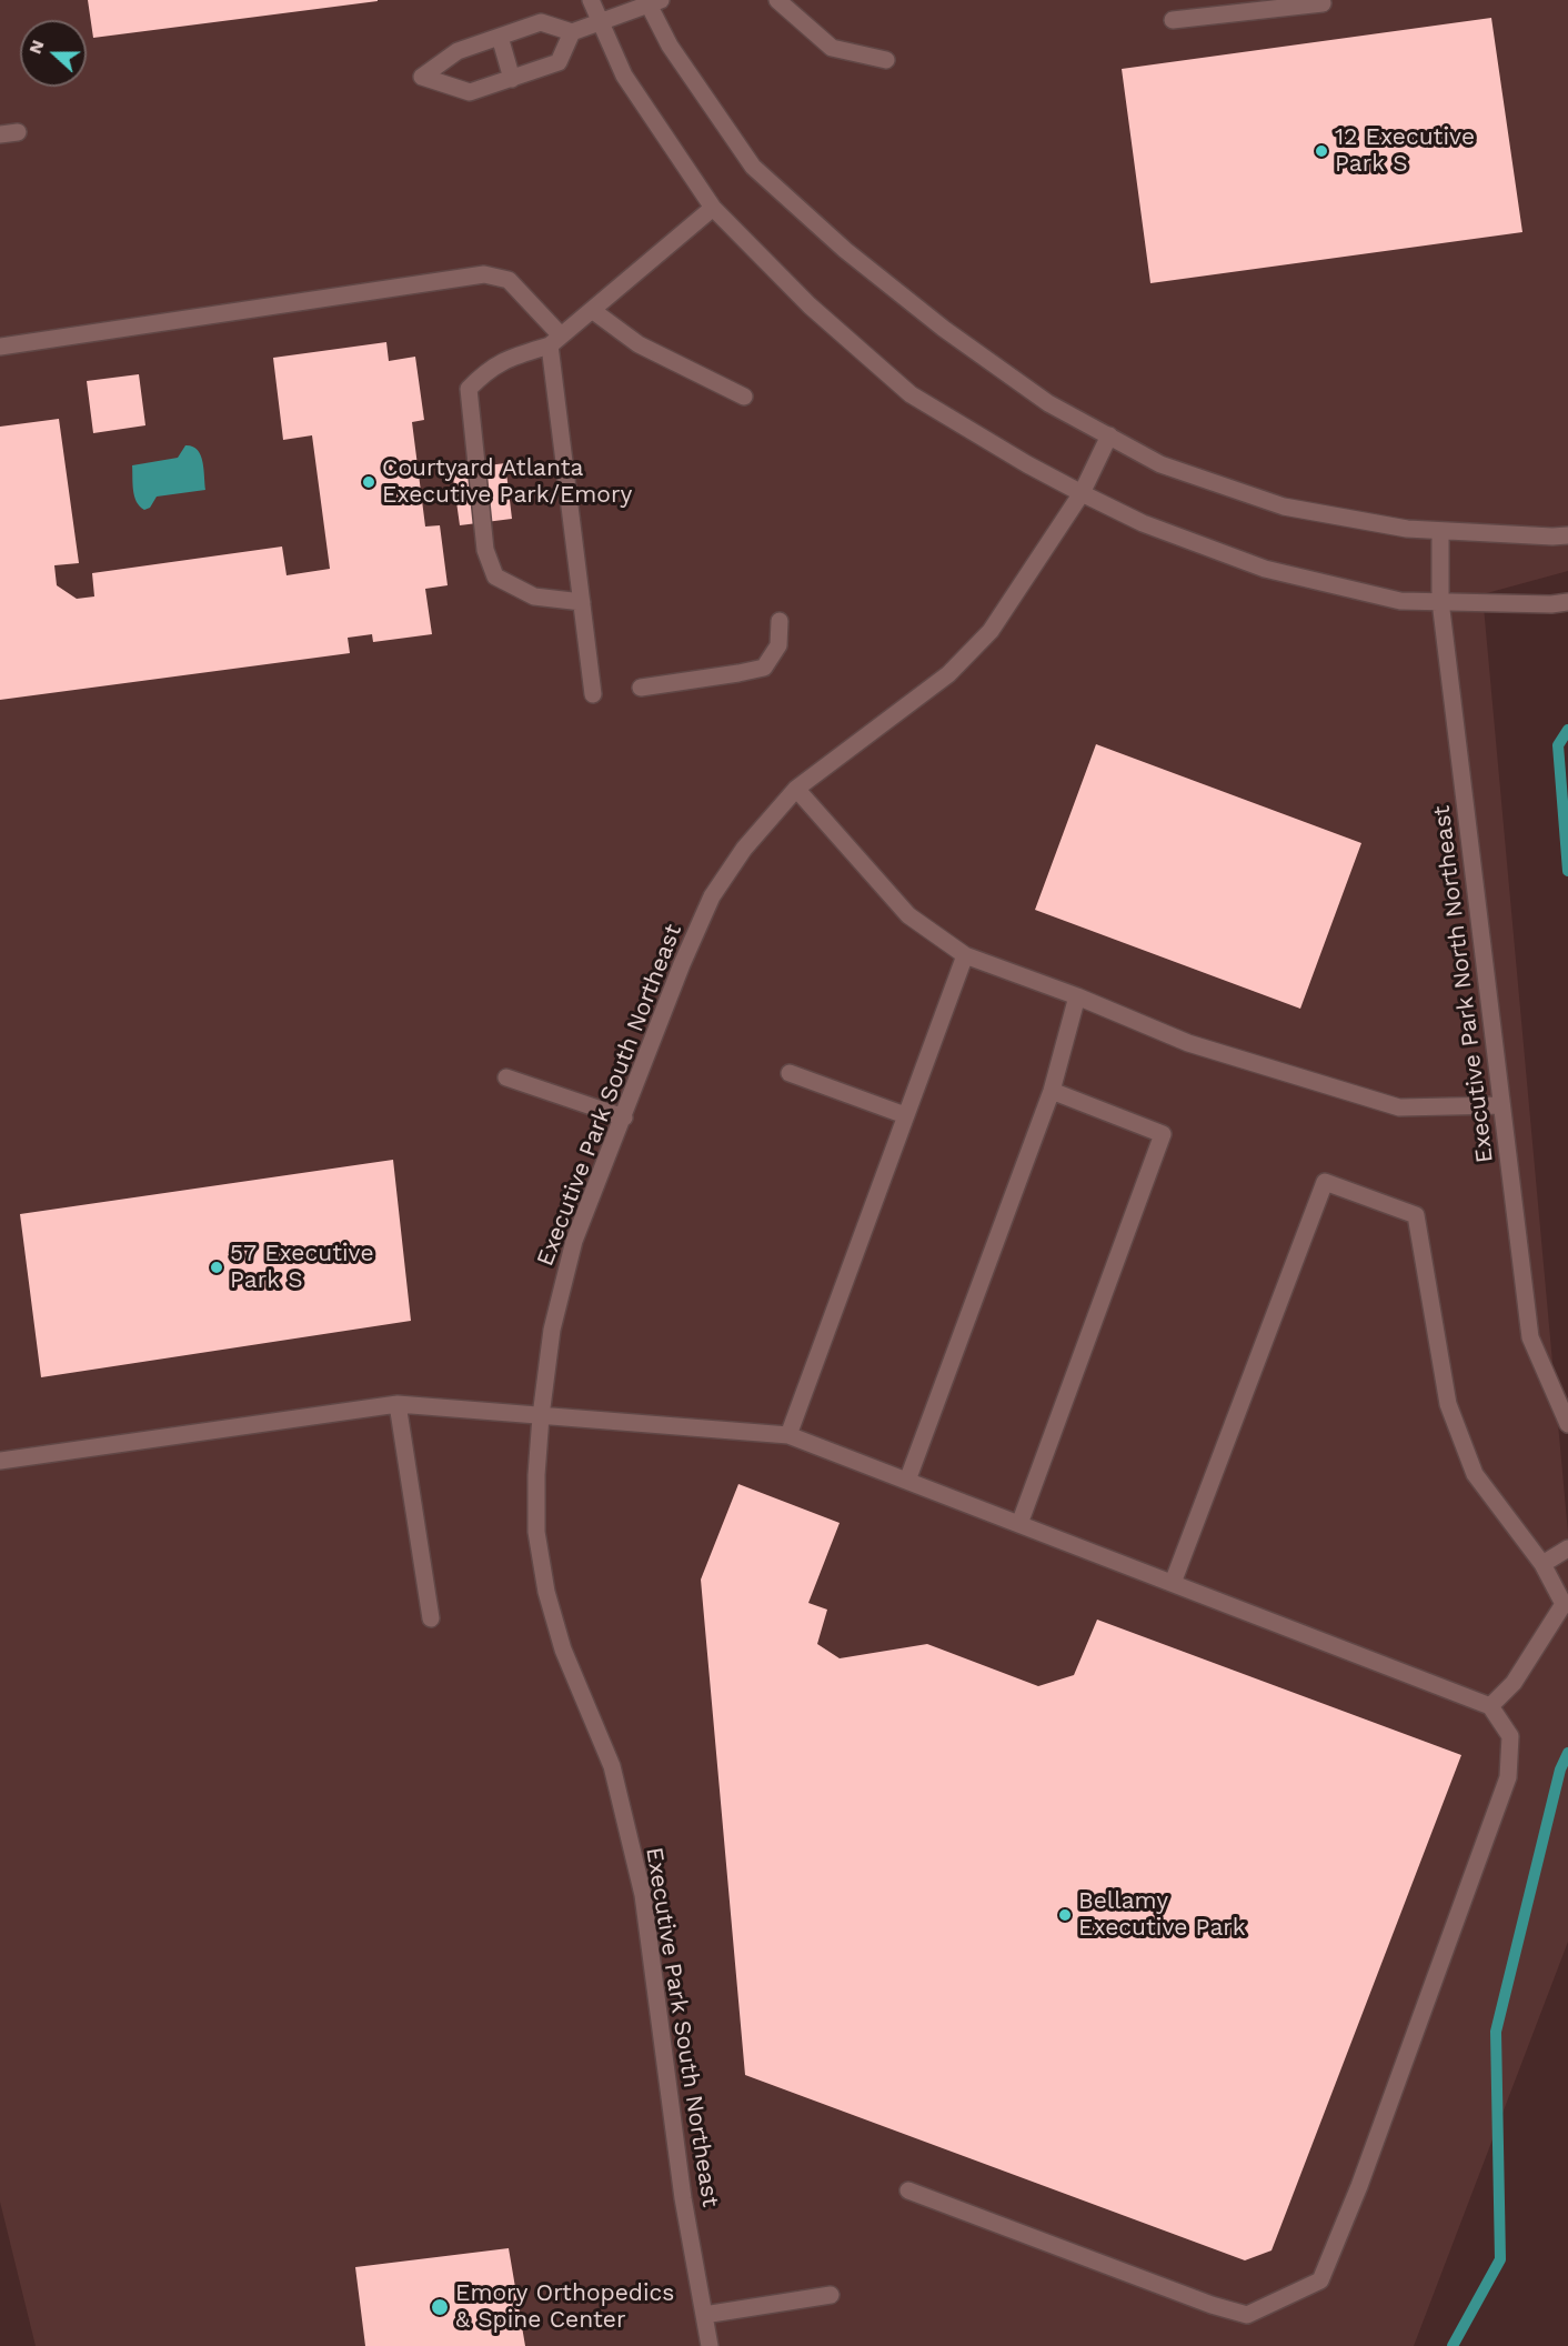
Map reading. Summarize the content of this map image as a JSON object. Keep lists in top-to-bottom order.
{
  "streets": {
    "street": ["Executive Park North Northeast", "Executive Park South Northeast"]
  },
  "places": [
    "12 Executive Park S",
    "Courtyard Atlanta Executive Park/Emory",
    "57 Executive Park S",
    "Bellamy Executive Park",
    "Emory Orthopedics & Spine Center"
  ],
  "north": "left"
}
